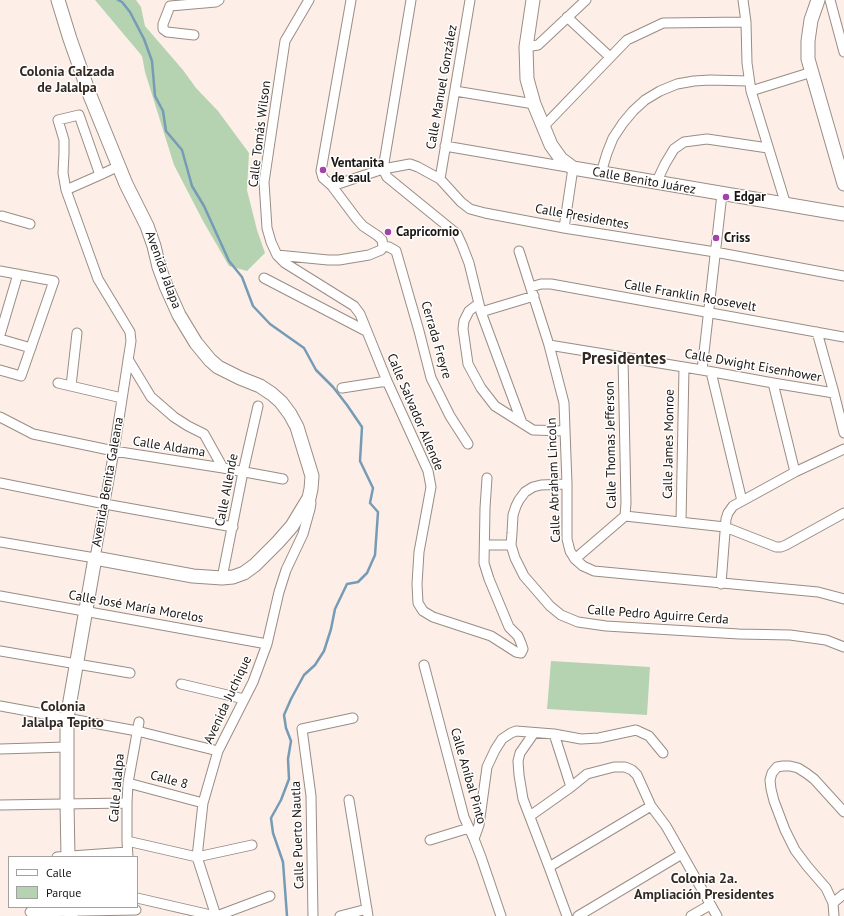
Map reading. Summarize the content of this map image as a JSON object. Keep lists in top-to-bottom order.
{
  "streets": {
    "street": [
      "Calle Manuel González",
      "Calle Tomás Wilson",
      "Calle Benito Juárez",
      "Calle Presidentes",
      "Avenida Jalapa",
      "Calle Franklin Roosevelt",
      "Cerrada Freyre",
      "Calle Dwight Eisenhower",
      "Calle Salvador Allende",
      "Calle James Monroe",
      "Calle Thomas Jefferson",
      "Calle Aldama",
      "Calle Abraham Lincoln",
      "Avenida Benita Galeana",
      "Calle Allende",
      "Calle José María Morelos",
      "Calle Pedro Aguirre Cerda",
      "Avenida Juchique",
      "Calle Aníbal Pinto",
      "Calle 8",
      "Calle Jalalpa",
      "Calle Puerto Nautla"
    ]
  },
  "crossings": [
    ["Calle Manuel González", "Calle Benito Juárez"],
    ["Calle Manuel González", "Calle Presidentes"],
    ["Calle Tomás Wilson", "Calle Salvador Allende"],
    ["Avenida Jalapa", "Avenida Juchique"],
    ["Calle Franklin Roosevelt", "Calle Abraham Lincoln"],
    ["Calle Dwight Eisenhower", "Calle James Monroe"],
    ["Calle Dwight Eisenhower", "Calle Thomas Jefferson"],
    ["Calle Dwight Eisenhower", "Calle Abraham Lincoln"],
    ["Calle James Monroe", "Calle Thomas Jefferson"],
    ["Calle Aldama", "Avenida Benita Galeana"],
    ["Calle Aldama", "Calle Allende"],
    ["Calle Abraham Lincoln", "Calle Pedro Aguirre Cerda"],
    ["Avenida Benita Galeana", "Calle José María Morelos"],
    ["Calle José María Morelos", "Avenida Juchique"],
    ["Avenida Juchique", "Calle 8"],
    ["Calle 8", "Calle Jalalpa"]
  ],
  "districts": [
    "Colonia Calzada de Jalalpa",
    "Presidentes",
    "Colonia Jalalpa Tepito",
    "Colonia 2a. Ampliación Presidentes"
  ],
  "places": [
    "Ventanita de saul",
    "Edgar",
    "Capricornio",
    "Criss"
  ],
  "legend": ["Calle", "Parque"]
}
